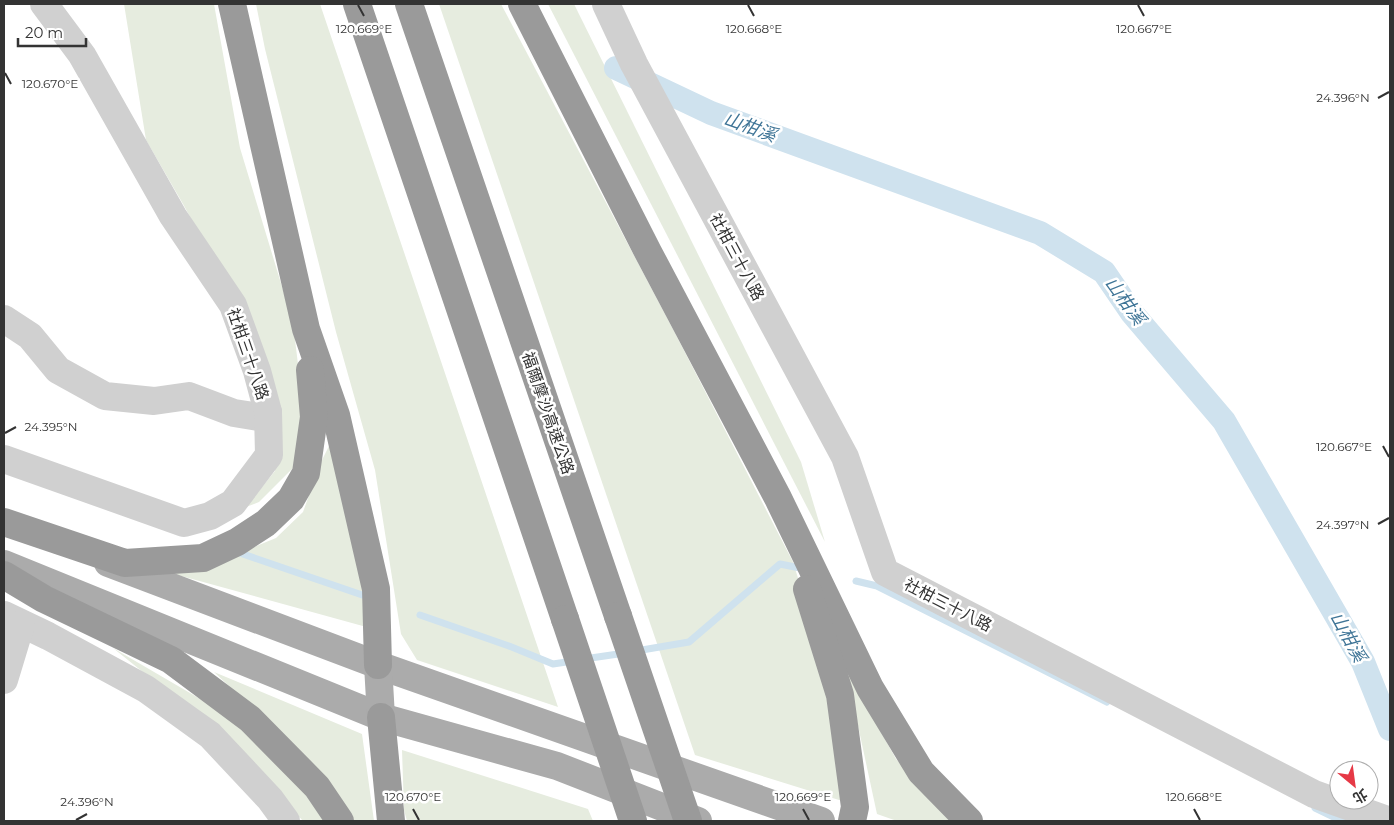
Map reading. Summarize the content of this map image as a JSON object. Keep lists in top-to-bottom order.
{
  "streets": {
    "highway": ["福爾摩沙高速公路"],
    "lane": ["社柑三十八路"]
  },
  "water": ["山柑溪"],
  "scale_bar": "20 m",
  "north": "bottom right",
  "coordinates": [
    "120.669°E",
    "120.668°E",
    "120.667°E",
    "120.670°E",
    "24.396°N",
    "24.395°N",
    "24.397°N"
  ]
}
